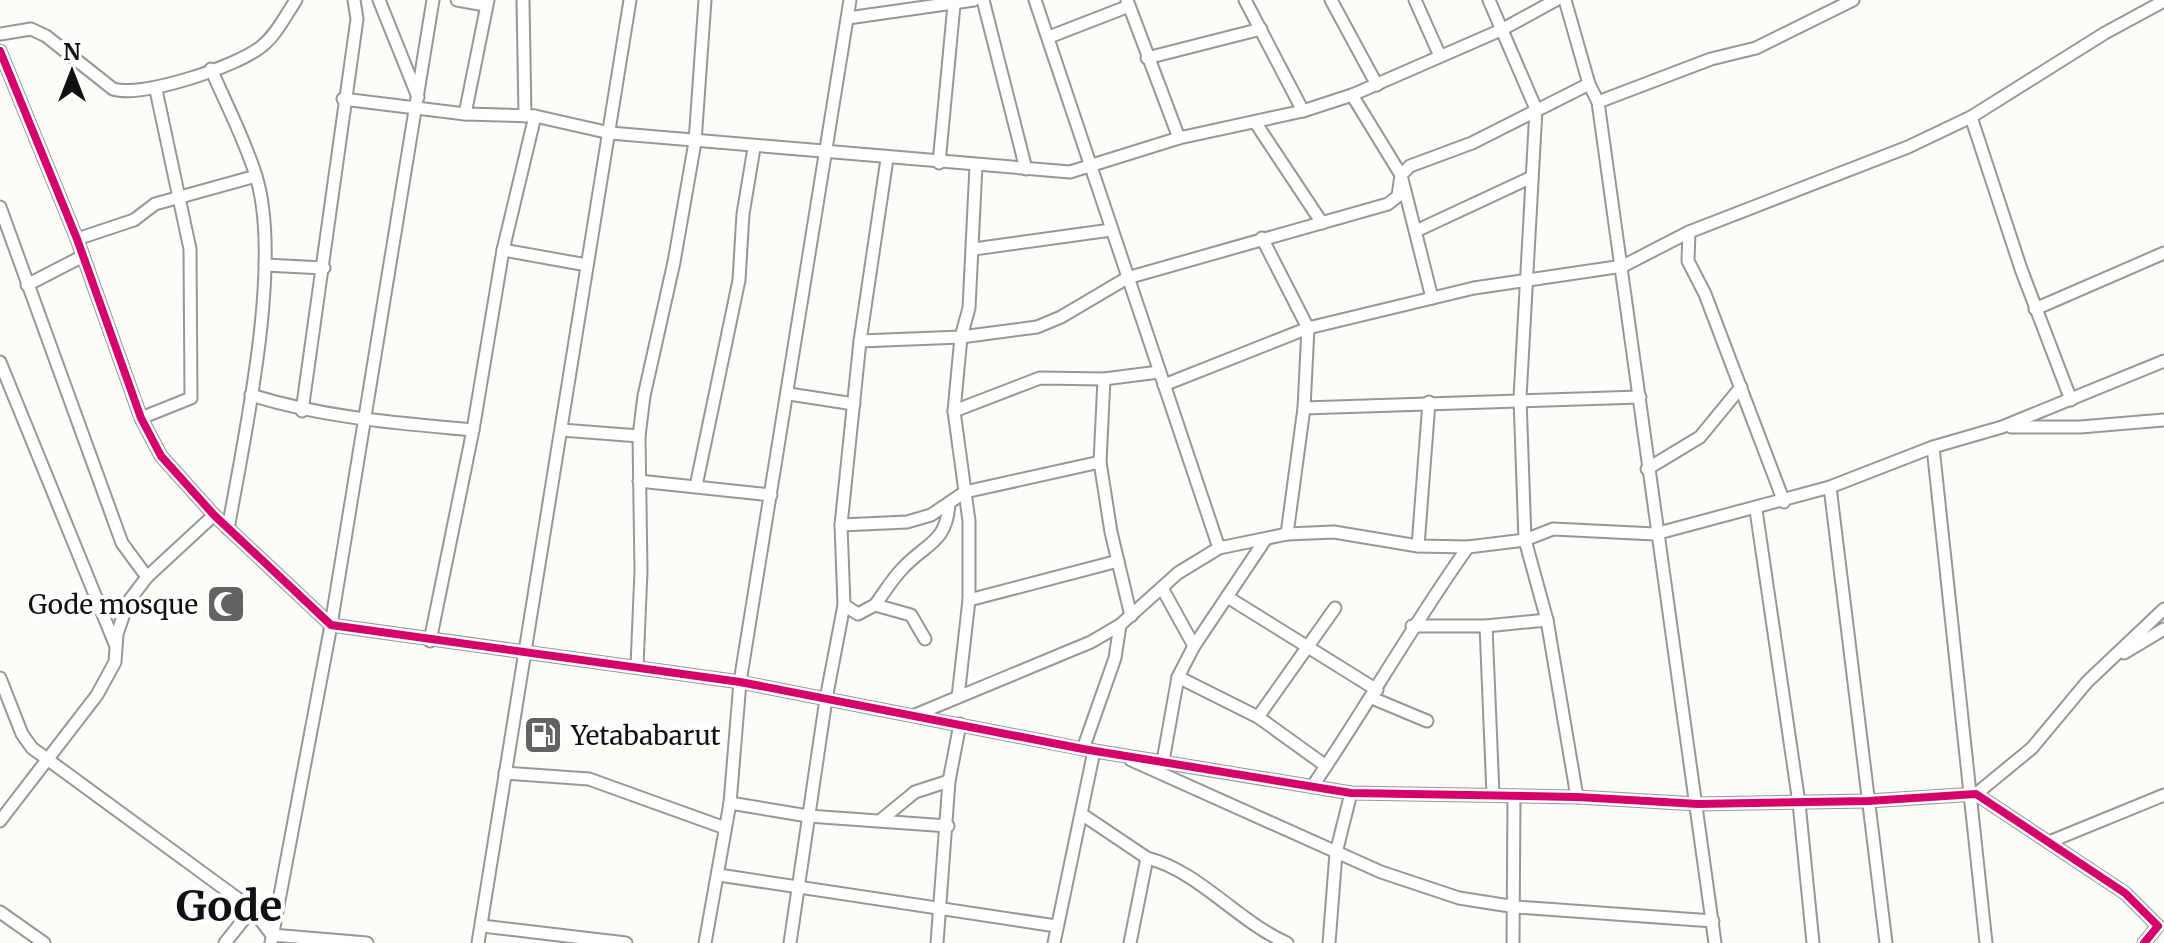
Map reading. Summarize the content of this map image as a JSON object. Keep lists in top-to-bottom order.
{
  "districts": ["Gode"],
  "places": {
    "mosque": ["Gode mosque"],
    "fuel station": ["Yetababarut"]
  },
  "north": "top"
}
